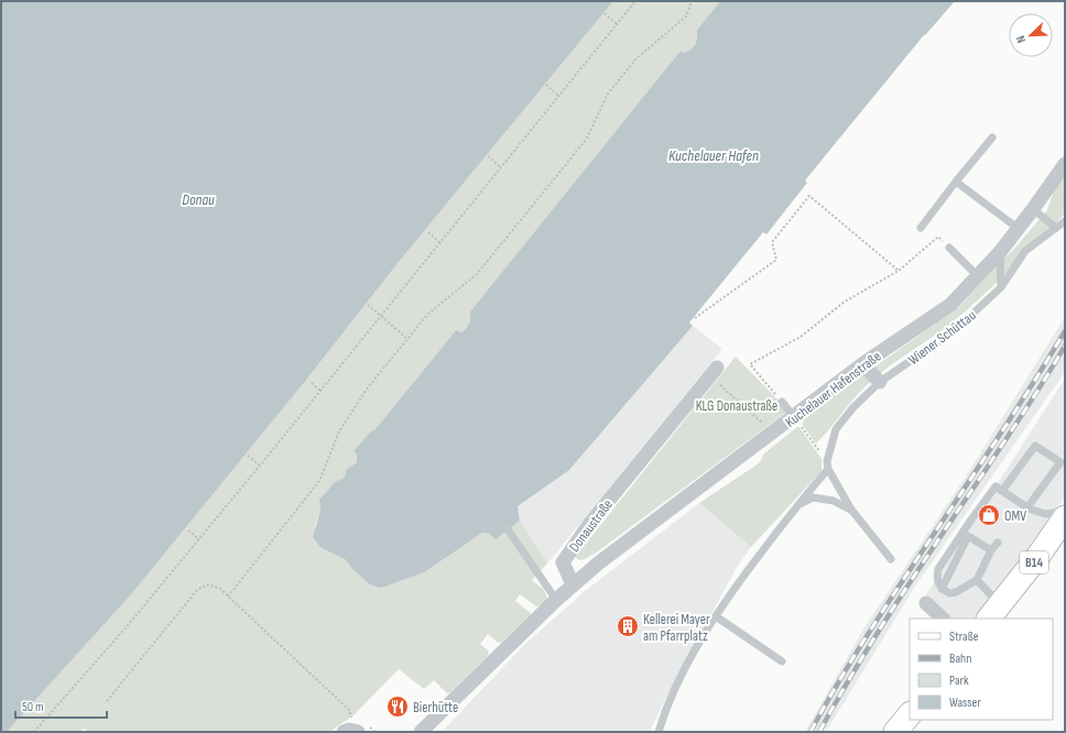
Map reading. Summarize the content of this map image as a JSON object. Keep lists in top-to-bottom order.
{
  "streets": {
    "main road": ["B14"],
    "street": ["Kuchelauer Hafenstraße", "Donaustraße"],
    "lane": ["Wiener Schüttau"]
  },
  "crossings": [
    ["Kuchelauer Hafenstraße", "Donaustraße"]
  ],
  "water": ["Kuchelauer Hafen", "Donau"],
  "parks": ["KLG Donaustraße"],
  "places": {
    "shop": ["OMV"],
    "building": ["Kellerei Mayer am Pfarrplatz"],
    "restaurant": ["Bierhütte"]
  },
  "legend": [
    "Straße",
    "Bahn",
    "Park",
    "Wasser"
  ],
  "scale_bar": "50 m",
  "north": "bottom left"
}
